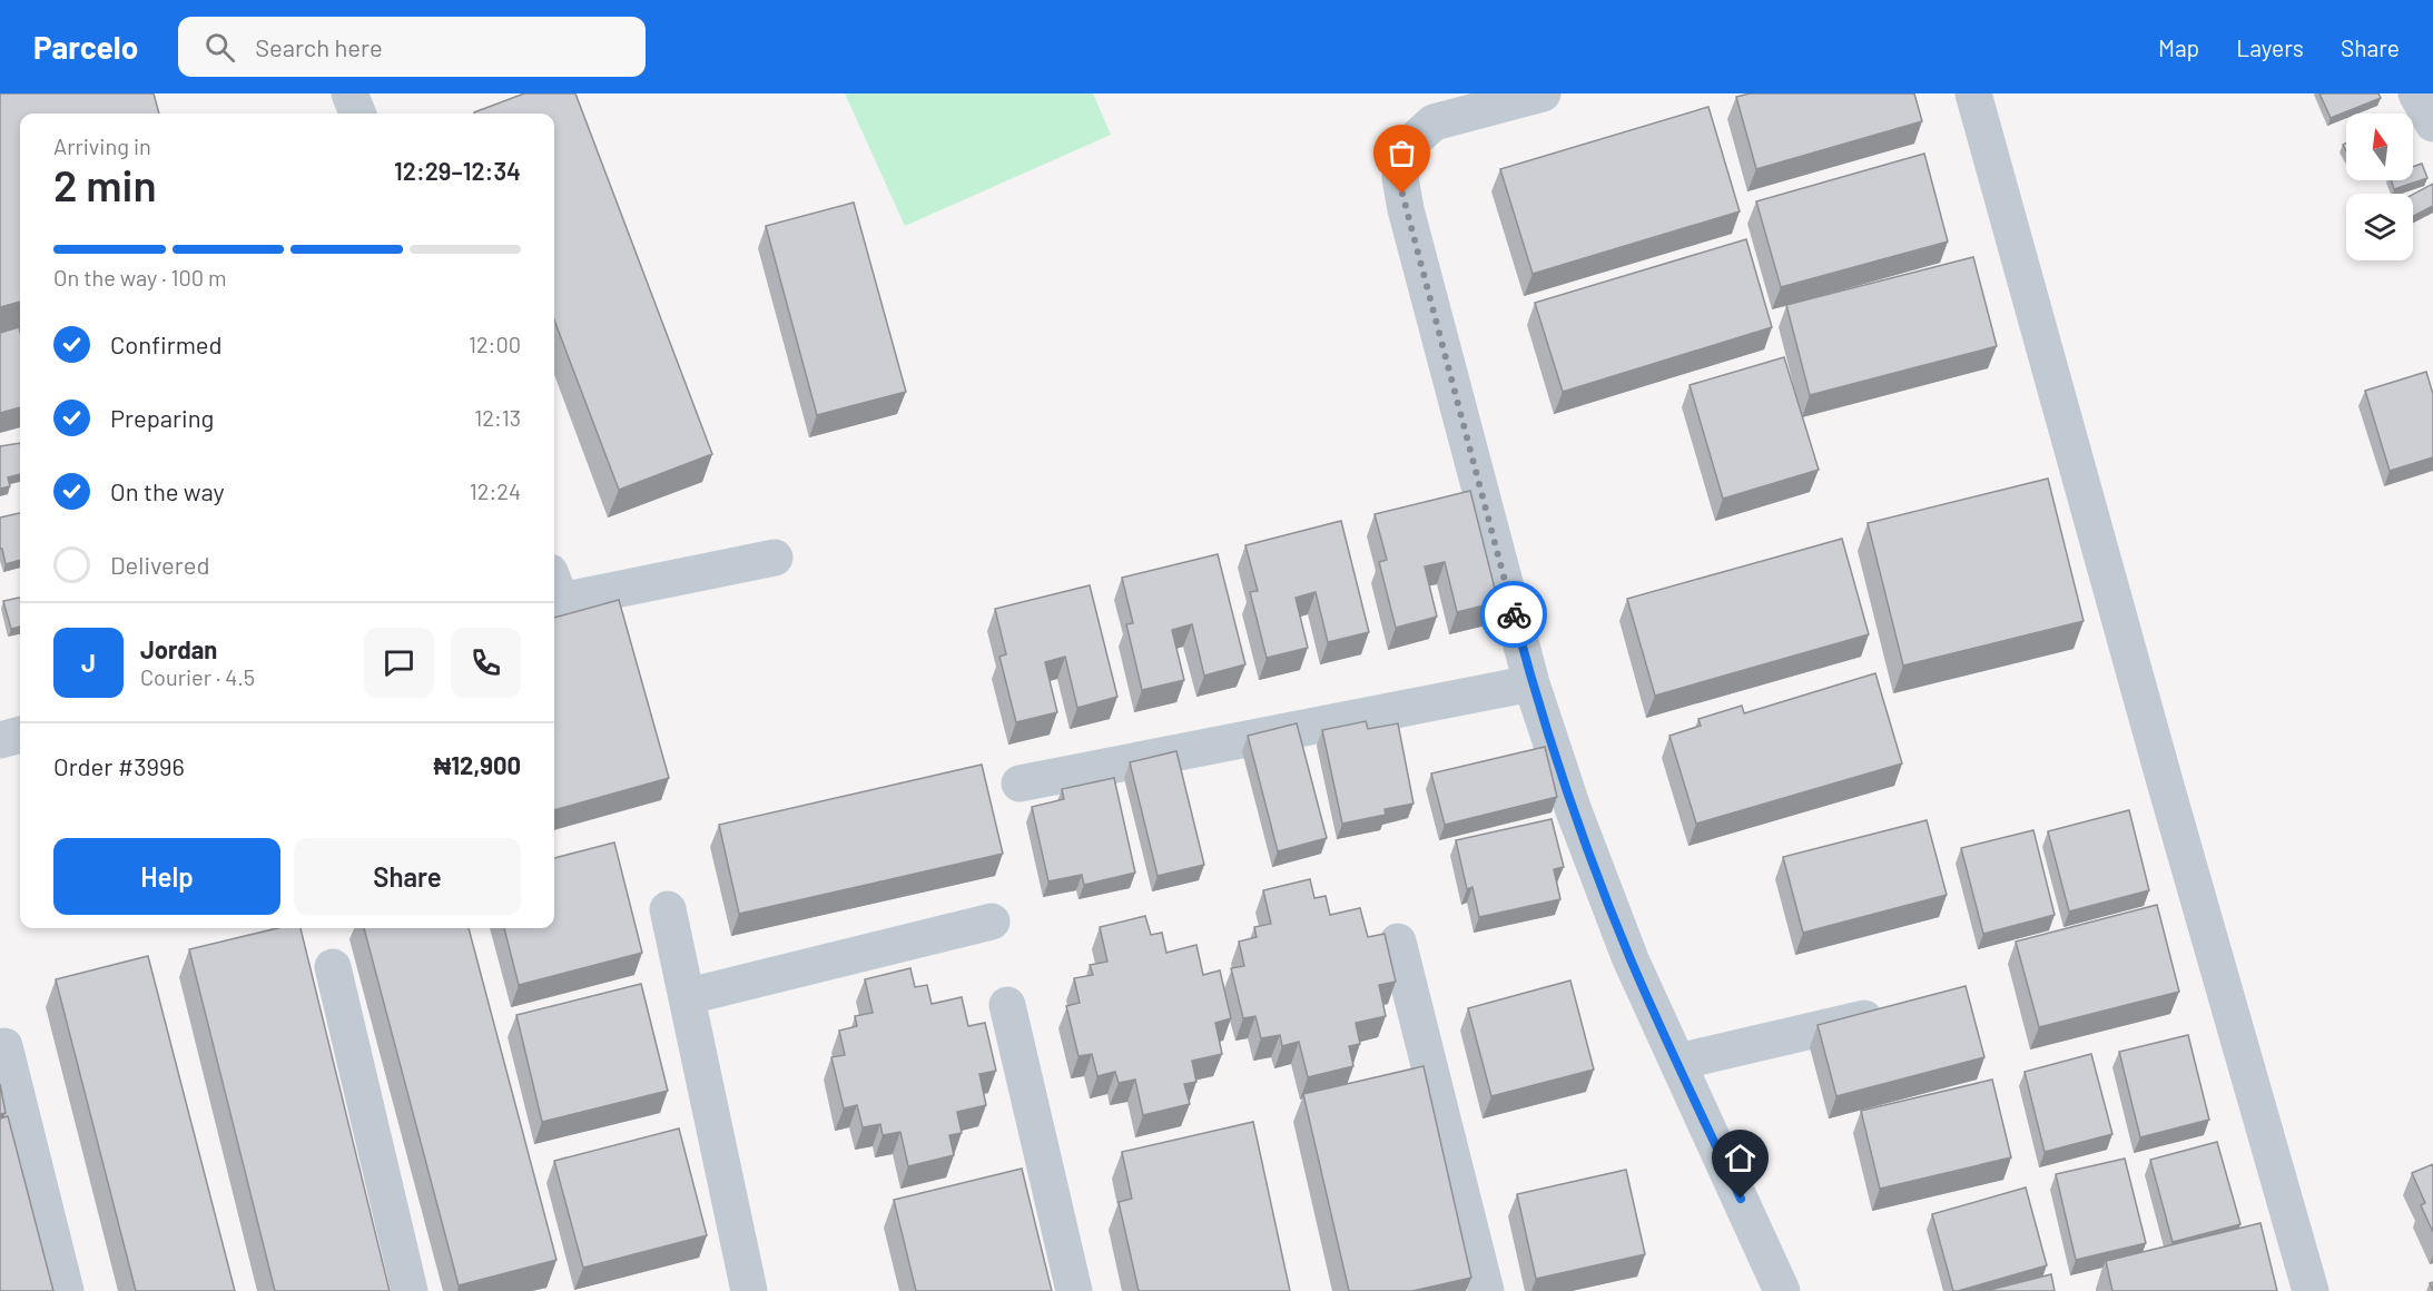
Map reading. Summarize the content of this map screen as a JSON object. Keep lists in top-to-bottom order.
{
  "north": "top",
  "page": {
    "header": "Parcelo",
    "search": "Search here",
    "nav": ["Map", "Layers", "Share"],
    "heading": ["2 min", "Arriving in", "12:29–12:34"],
    "panel": [
      "Jordan",
      "Courier · 4.5",
      "Order #3996",
      "₦12,900"
    ],
    "bar": "On the way · 100 m",
    "list": [
      ["Confirmed", "12:00"],
      ["Preparing", "12:13"],
      ["On the way", "12:24"],
      "Delivered"
    ],
    "round": "J",
    "buttons": ["Help", "Share"]
  }
}
